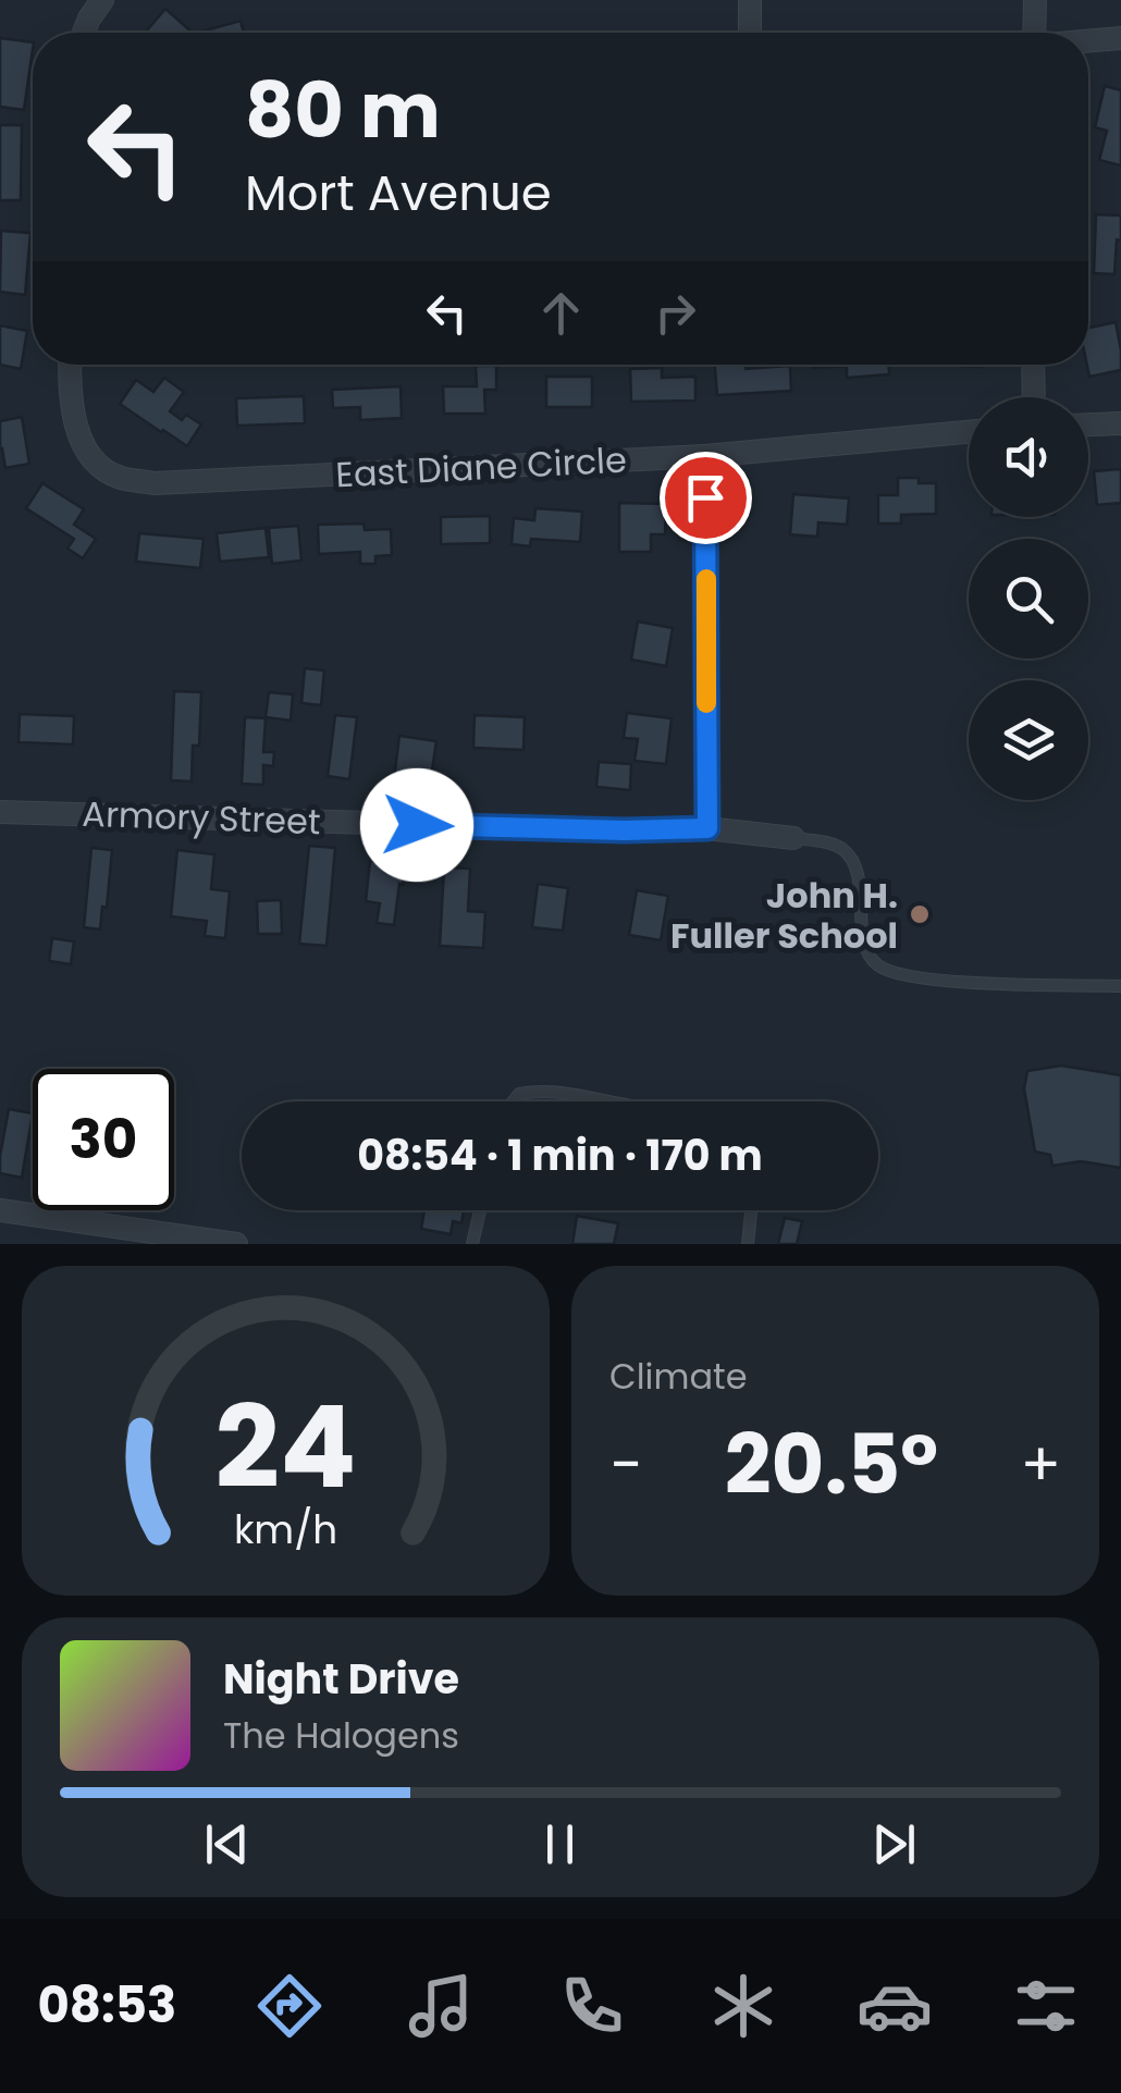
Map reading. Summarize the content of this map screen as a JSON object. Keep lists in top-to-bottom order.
{
  "streets": {
    "street": ["East Diane Circle", "Armory Street"]
  },
  "places": ["John H. Fuller School"],
  "page": {
    "turn": ["80 m", "Mort Avenue"],
    "limit": "30",
    "trip": "08:54 · 1 min · 170 m",
    "tile": "Climate",
    "heat": ["−", "20.5°", "+"],
    "song": ["Night Drive", "The Halogens"],
    "tabs": "08:53",
    "gauge": ["24", "km/h"]
  }
}
